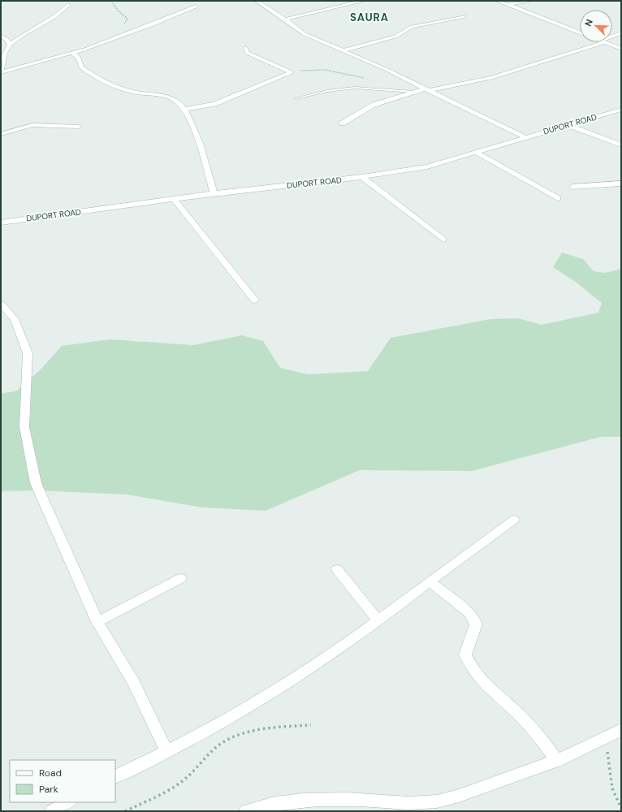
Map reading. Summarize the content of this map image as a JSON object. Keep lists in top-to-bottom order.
{
  "streets": {
    "street": ["DUPORT ROAD"]
  },
  "districts": ["SAURA"],
  "legend": ["Road", "Park"],
  "north": "top left"
}
